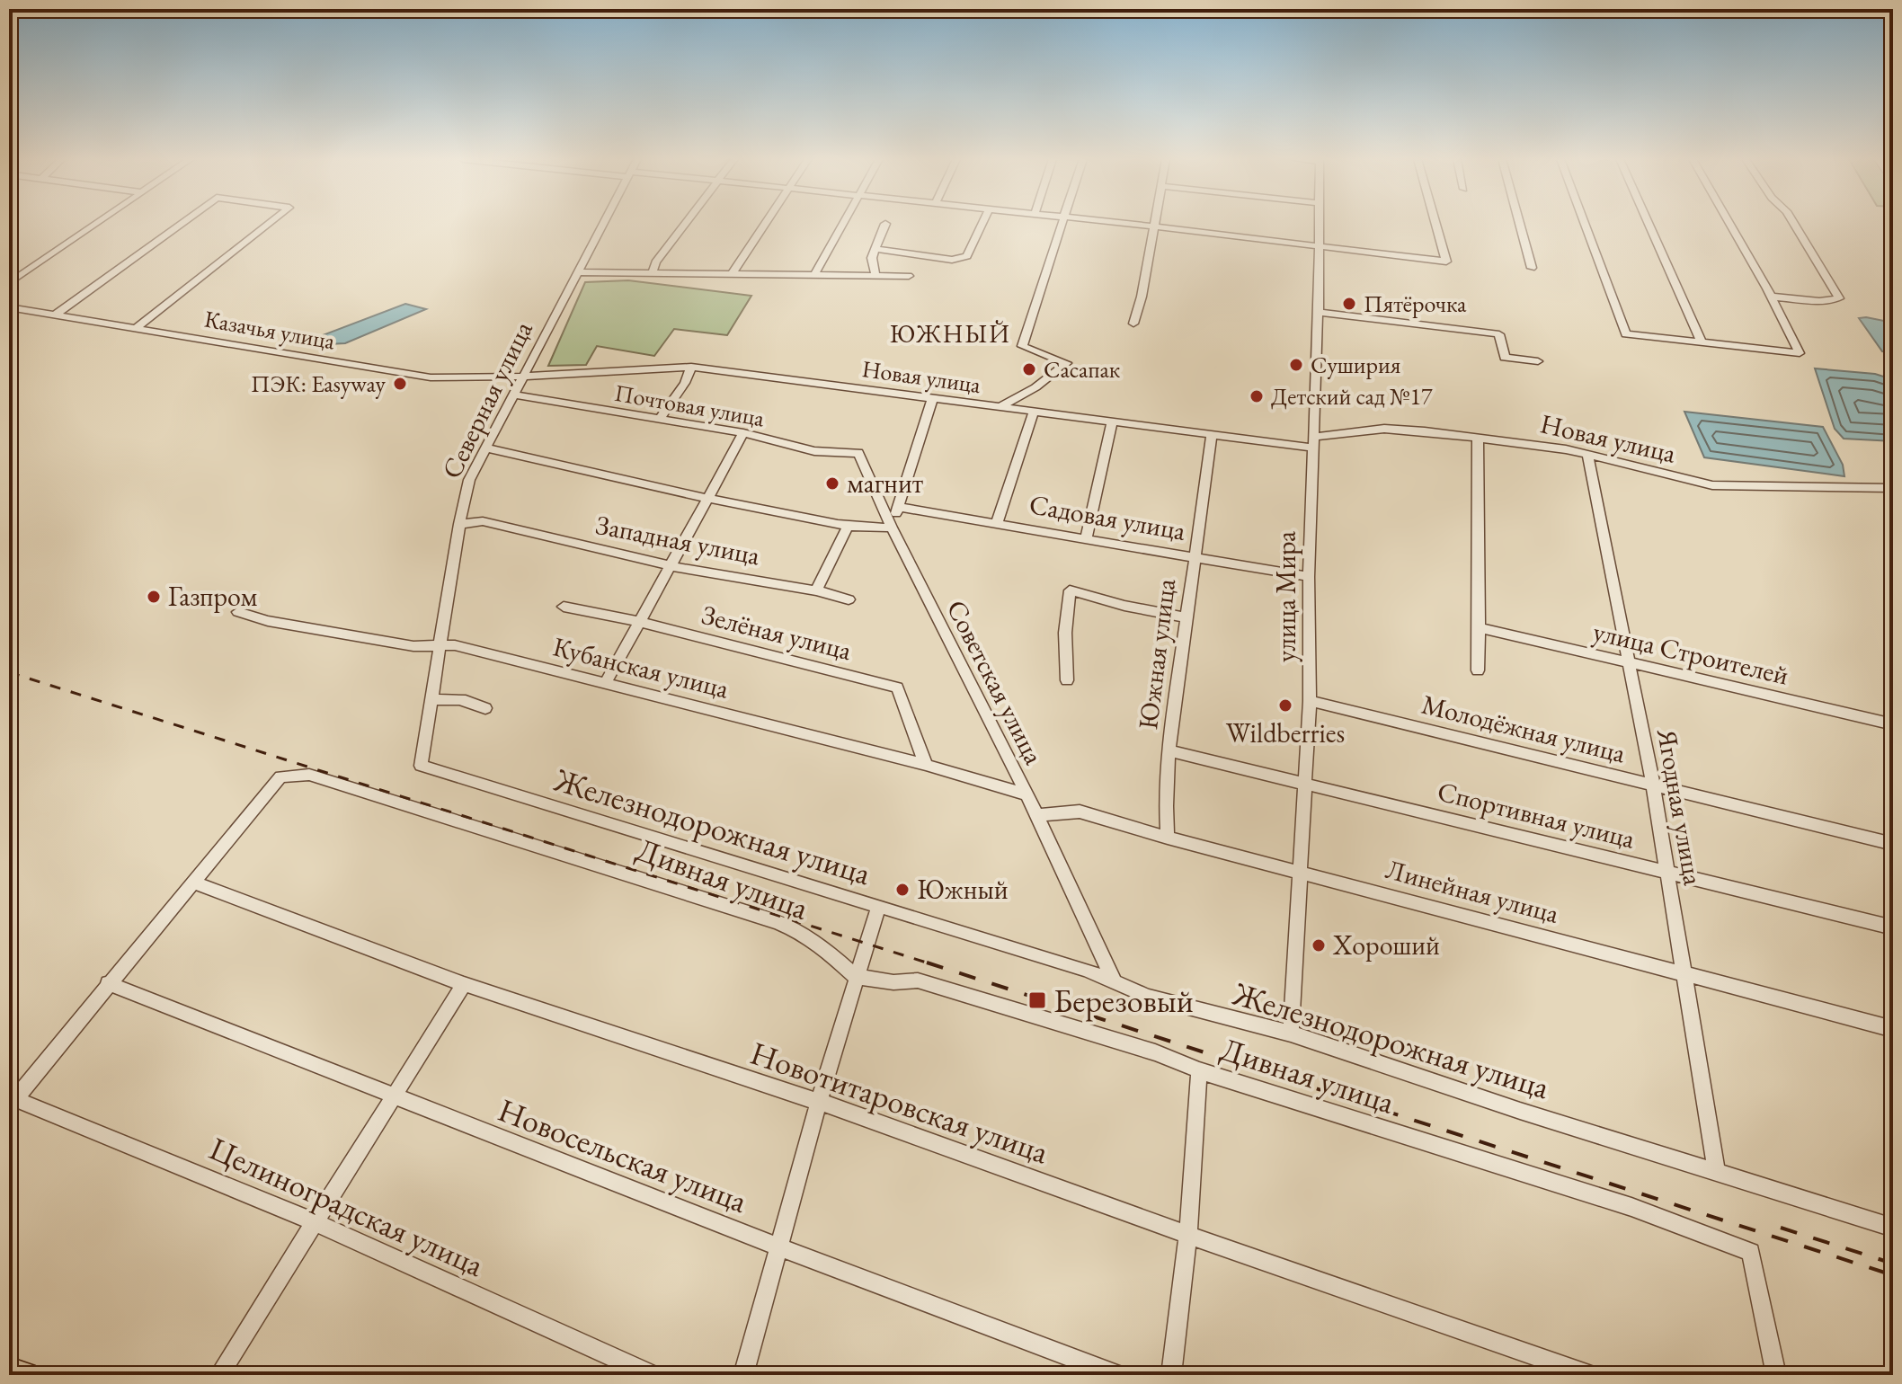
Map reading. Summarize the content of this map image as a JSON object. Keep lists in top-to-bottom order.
{
  "streets": {
    "street": [
      "Казачья улица",
      "Новая улица",
      "Северная улица",
      "Почтовая улица",
      "Садовая улица",
      "Западная улица",
      "улица Мира",
      "Зелёная улица",
      "улица Строителей",
      "Южная улица",
      "Кубанская улица",
      "Советская улица",
      "Молодёжная улица",
      "Ягодная улица",
      "Спортивная улица",
      "Железнодорожная улица",
      "Дивная улица",
      "Линейная улица",
      "Новотитаровская улица",
      "Новосельская улица",
      "Целиноградская улица"
    ]
  },
  "crossings": [
    ["Казачья улица", "Новая улица"],
    ["Казачья улица", "Северная улица"],
    ["Новая улица", "Северная улица"],
    ["Новая улица", "улица Мира"],
    ["Новая улица", "Южная улица"],
    ["Новая улица", "Ягодная улица"],
    ["Северная улица", "Почтовая улица"],
    ["Северная улица", "Западная улица"],
    ["Северная улица", "Кубанская улица"],
    ["Северная улица", "Железнодорожная улица"],
    ["Почтовая улица", "Советская улица"],
    ["Садовая улица", "улица Мира"],
    ["Садовая улица", "Южная улица"],
    ["улица Мира", "Молодёжная улица"],
    ["улица Мира", "Спортивная улица"],
    ["улица Мира", "Железнодорожная улица"],
    ["улица Мира", "Линейная улица"],
    ["Зелёная улица", "Кубанская улица"],
    ["улица Строителей", "Ягодная улица"],
    ["Южная улица", "Спортивная улица"],
    ["Южная улица", "Линейная улица"],
    ["Кубанская улица", "Советская улица"],
    ["Советская улица", "Железнодорожная улица"],
    ["Советская улица", "Линейная улица"],
    ["Молодёжная улица", "Ягодная улица"],
    ["Ягодная улица", "Спортивная улица"],
    ["Ягодная улица", "Железнодорожная улица"],
    ["Ягодная улица", "Линейная улица"],
    ["Дивная улица", "Новотитаровская улица"]
  ],
  "districts": ["ЮЖНЫЙ"],
  "places": {
    "other": [
      "Пятёрочка",
      "Суширия",
      "Сасапак",
      "ПЭК: Easyway",
      "Детский сад №17",
      "магнит",
      "Газпром",
      "Wildberries",
      "Южный",
      "Хороший"
    ],
    "transit": ["Березовый"]
  }
}
